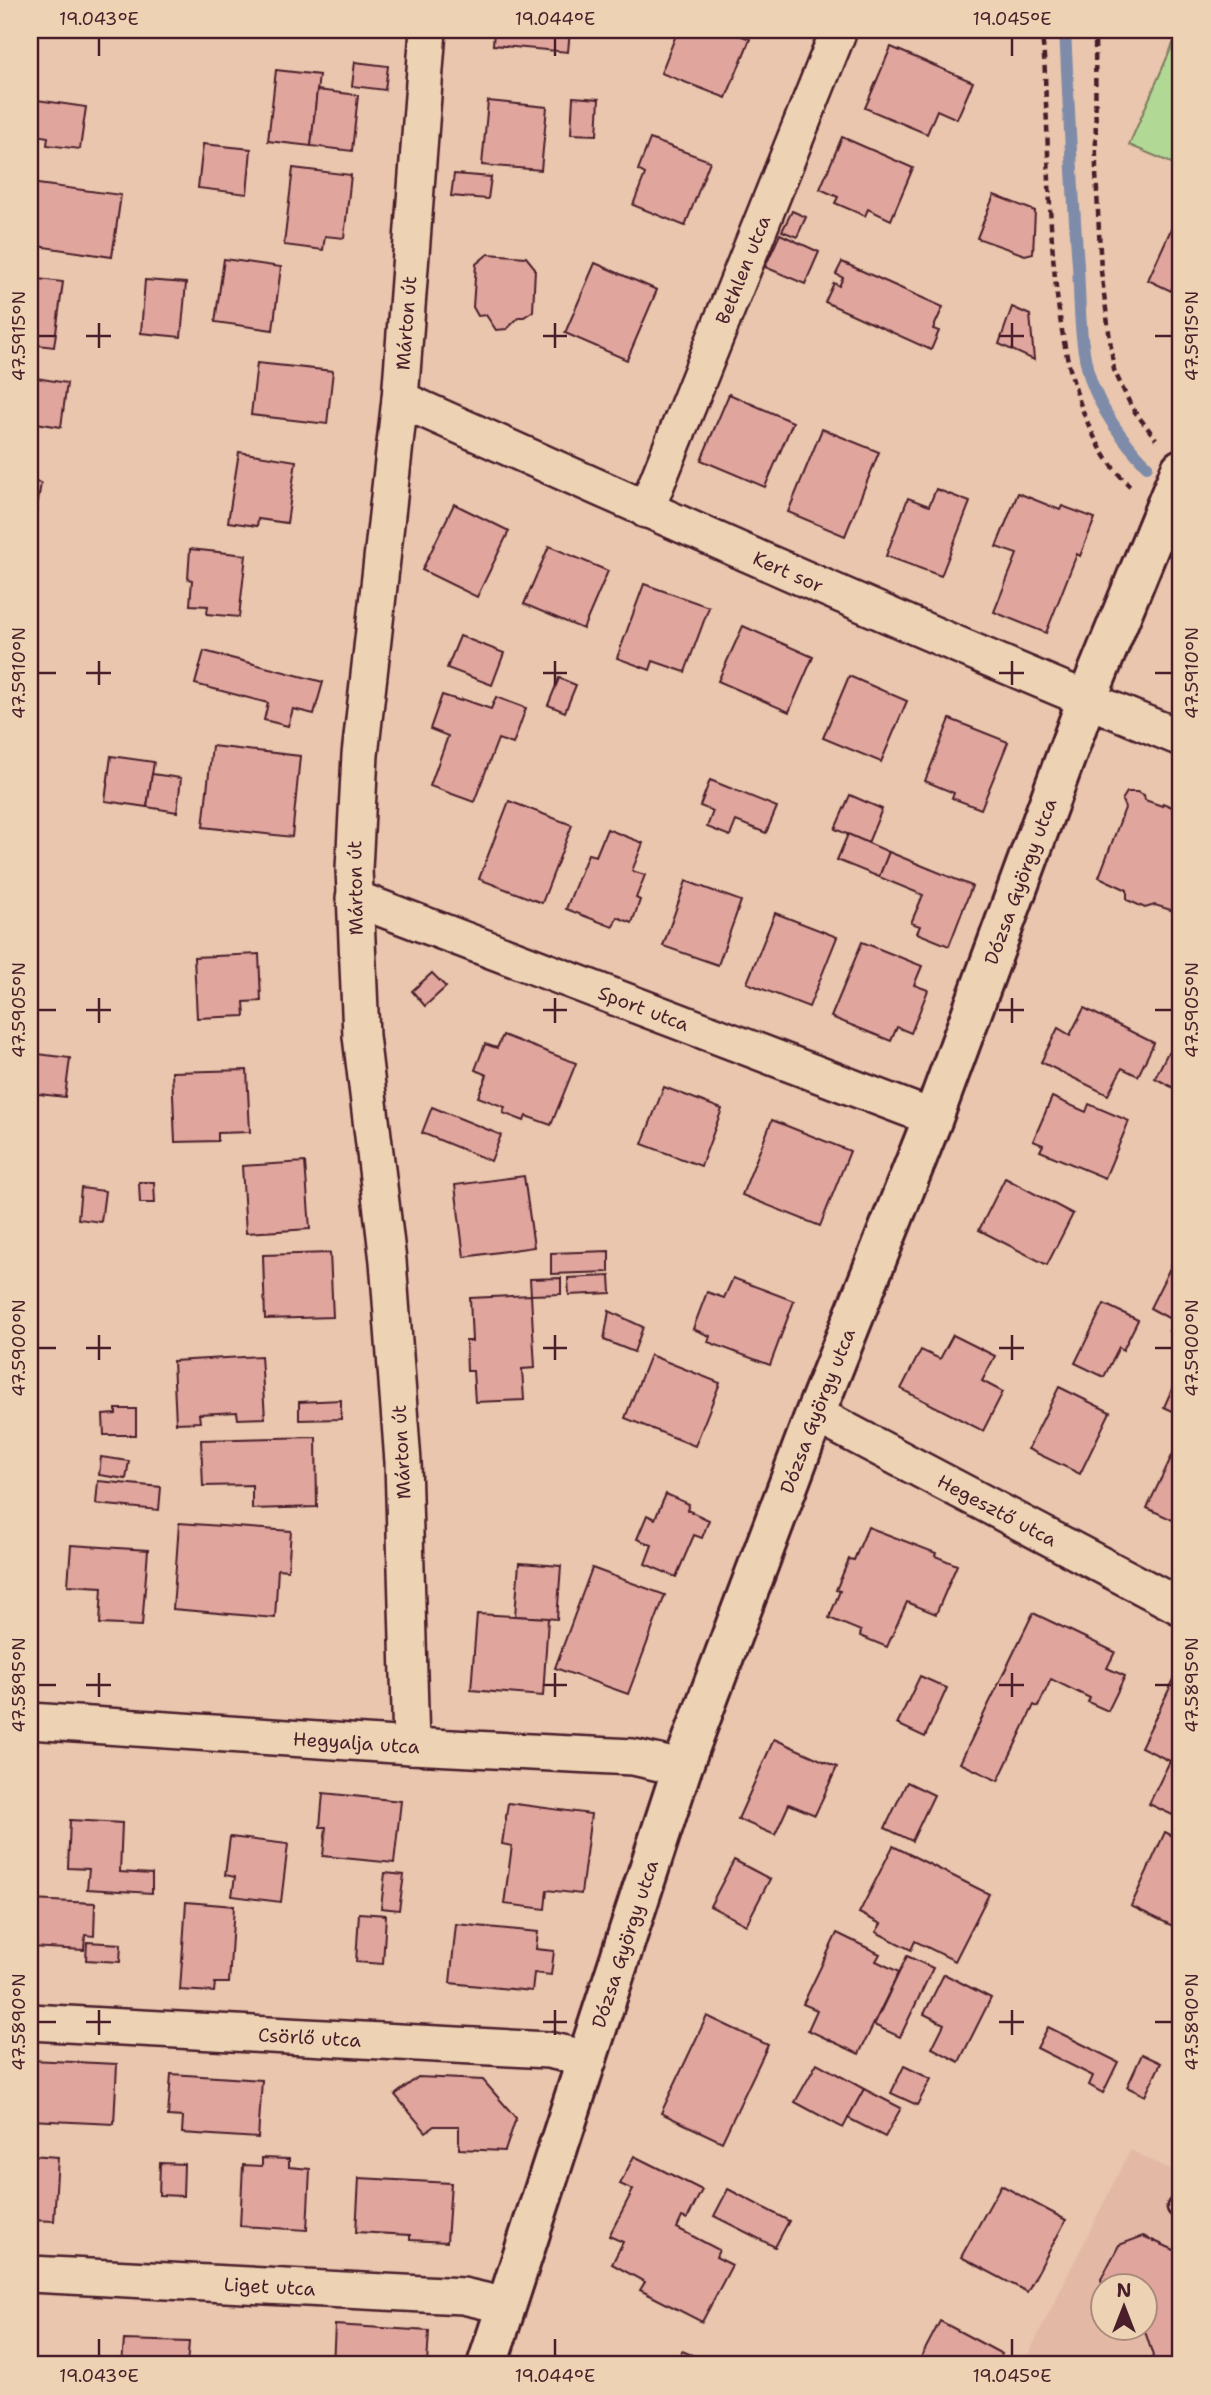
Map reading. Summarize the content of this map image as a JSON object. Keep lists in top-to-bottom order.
{
  "streets": {
    "street": [
      "Bethlen utca",
      "Márton út",
      "Kert sor",
      "Dózsa György utca",
      "Sport utca",
      "Hegesztő utca",
      "Hegyalja utca",
      "Csörlő utca",
      "Liget utca"
    ]
  },
  "crossings": [
    ["Bethlen utca", "Kert sor"],
    ["Márton út", "Kert sor"],
    ["Márton út", "Sport utca"],
    ["Márton út", "Hegyalja utca"],
    ["Kert sor", "Dózsa György utca"],
    ["Dózsa György utca", "Sport utca"],
    ["Dózsa György utca", "Hegesztő utca"],
    ["Dózsa György utca", "Hegyalja utca"],
    ["Dózsa György utca", "Csörlő utca"],
    ["Dózsa György utca", "Liget utca"]
  ],
  "north": "top",
  "coordinates": [
    "19.043°E",
    "19.044°E",
    "19.045°E",
    "47.5915°N",
    "47.5910°N",
    "47.5905°N",
    "47.5900°N",
    "47.5895°N",
    "47.5890°N"
  ]
}
